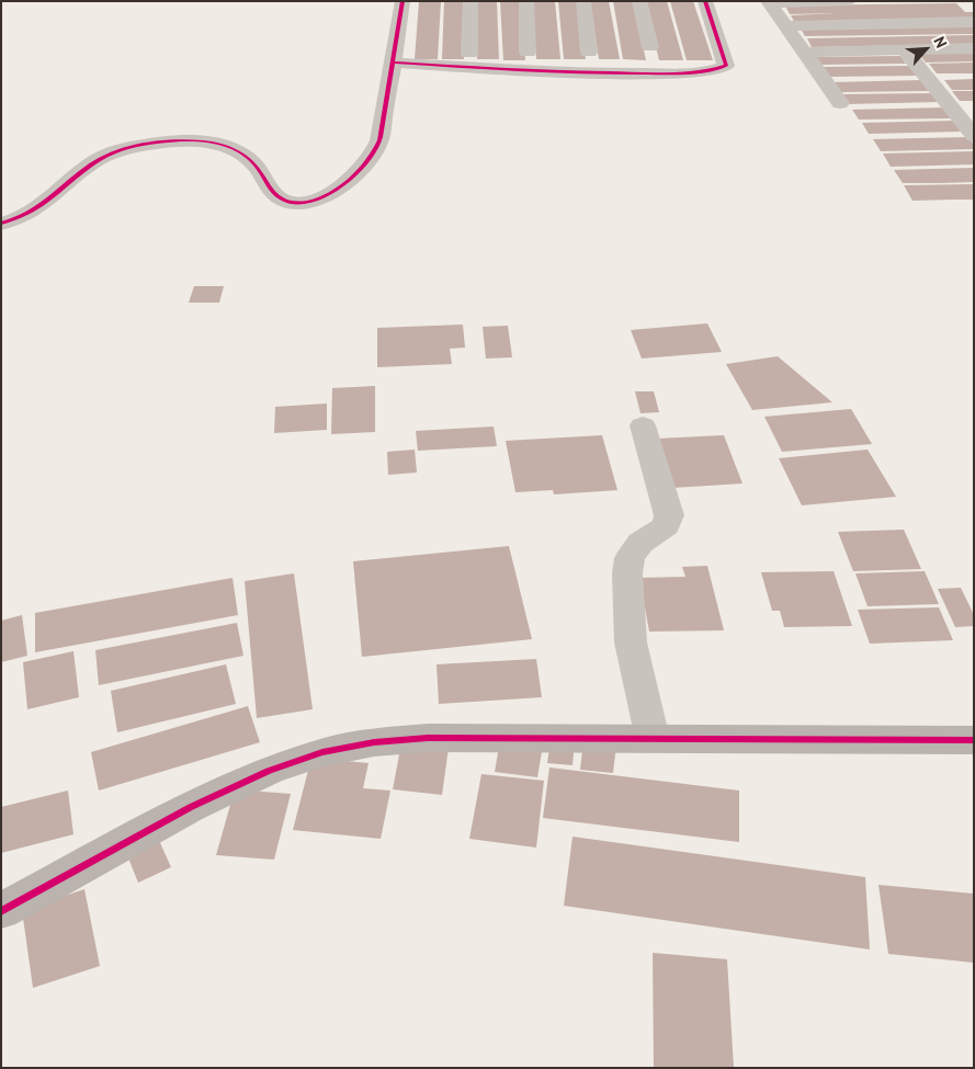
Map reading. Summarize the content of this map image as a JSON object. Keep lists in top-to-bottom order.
{
  "north": "top right"
}
